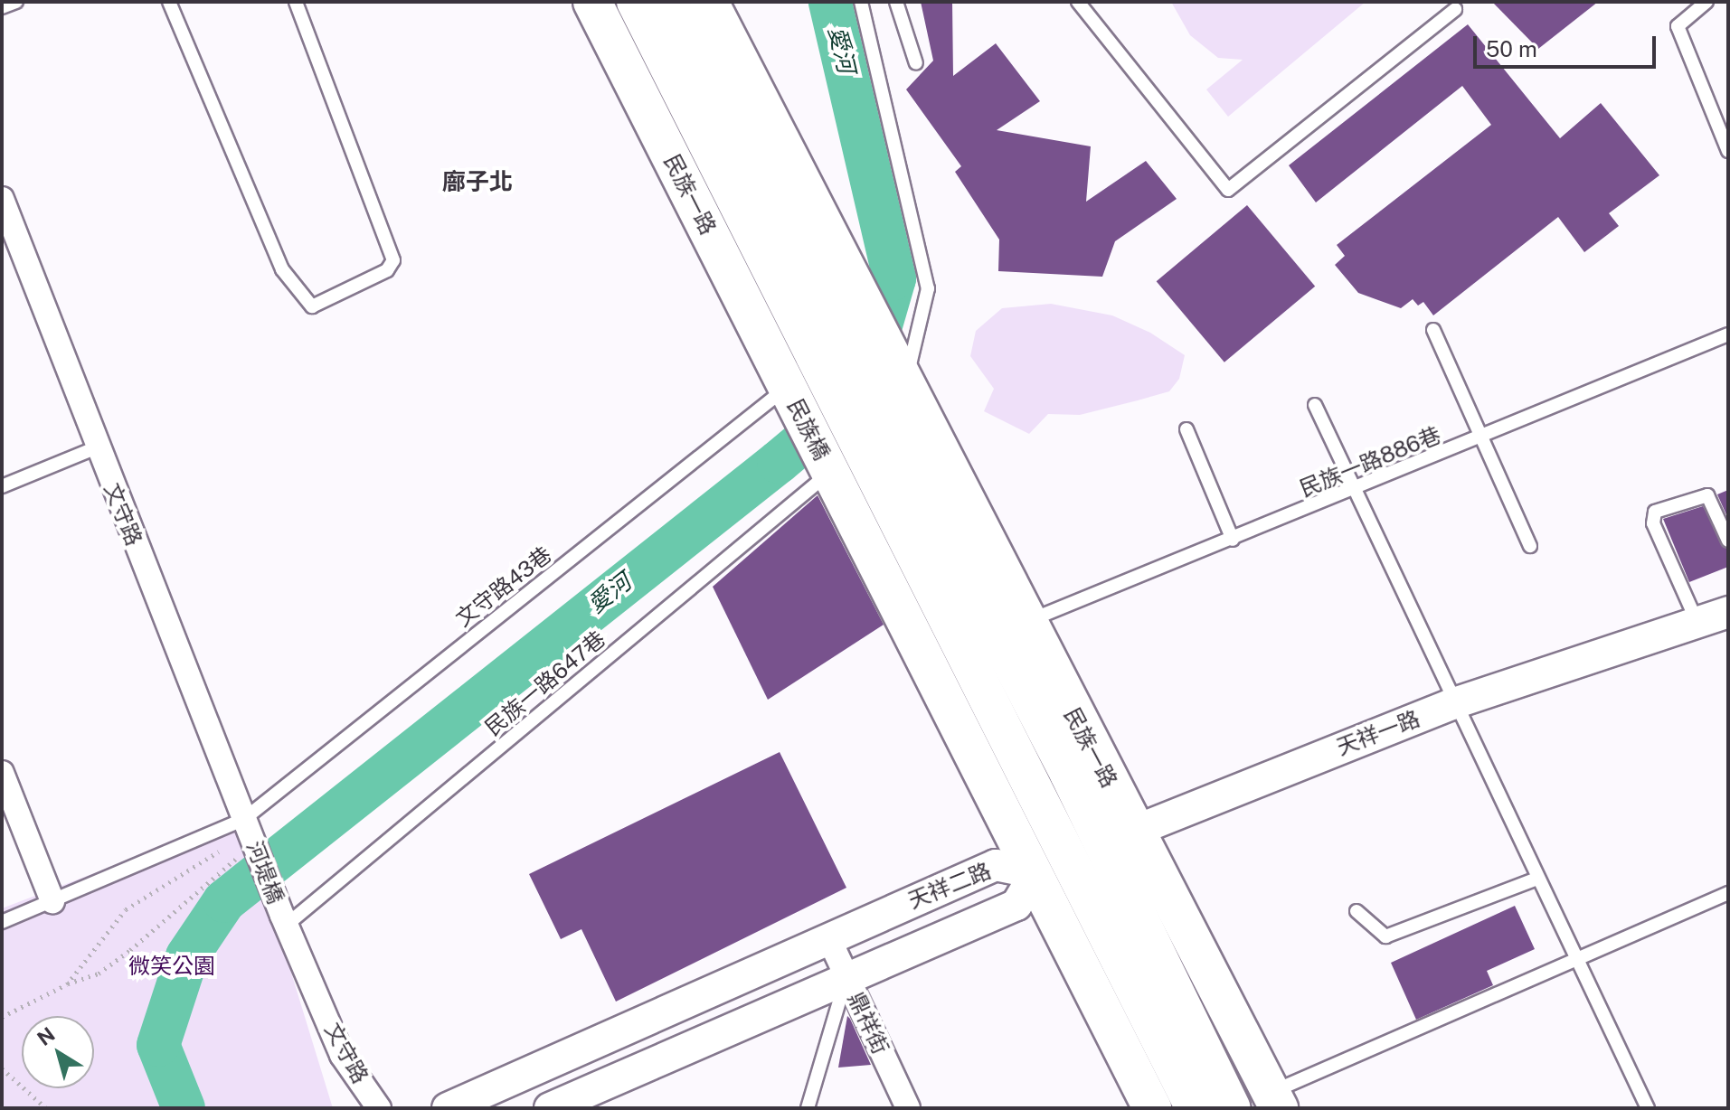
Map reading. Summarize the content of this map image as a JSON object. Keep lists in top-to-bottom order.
{
  "streets": {
    "main road": ["民族一路", "民族橋"],
    "street": [
      "文守路",
      "天祥一路",
      "河堤橋",
      "天祥二路",
      "鼎祥街"
    ],
    "lane": ["民族一路886巷", "文守路43巷", "民族一路647巷"]
  },
  "crossings": [
    ["民族一路", "民族橋"],
    ["民族一路", "民族一路886巷"],
    ["民族一路", "文守路43巷"],
    ["民族一路", "天祥一路"],
    ["民族橋", "文守路43巷"],
    ["民族橋", "民族一路647巷"],
    ["文守路", "文守路43巷"],
    ["文守路", "民族一路647巷"],
    ["文守路", "河堤橋"],
    ["文守路43巷", "河堤橋"],
    ["民族一路647巷", "河堤橋"],
    ["天祥一路", "天祥二路"],
    ["天祥二路", "鼎祥街"]
  ],
  "districts": ["廍子北"],
  "water": ["愛河"],
  "parks": ["微笑公園"],
  "scale_bar": "50 m",
  "north": "top left"
}
